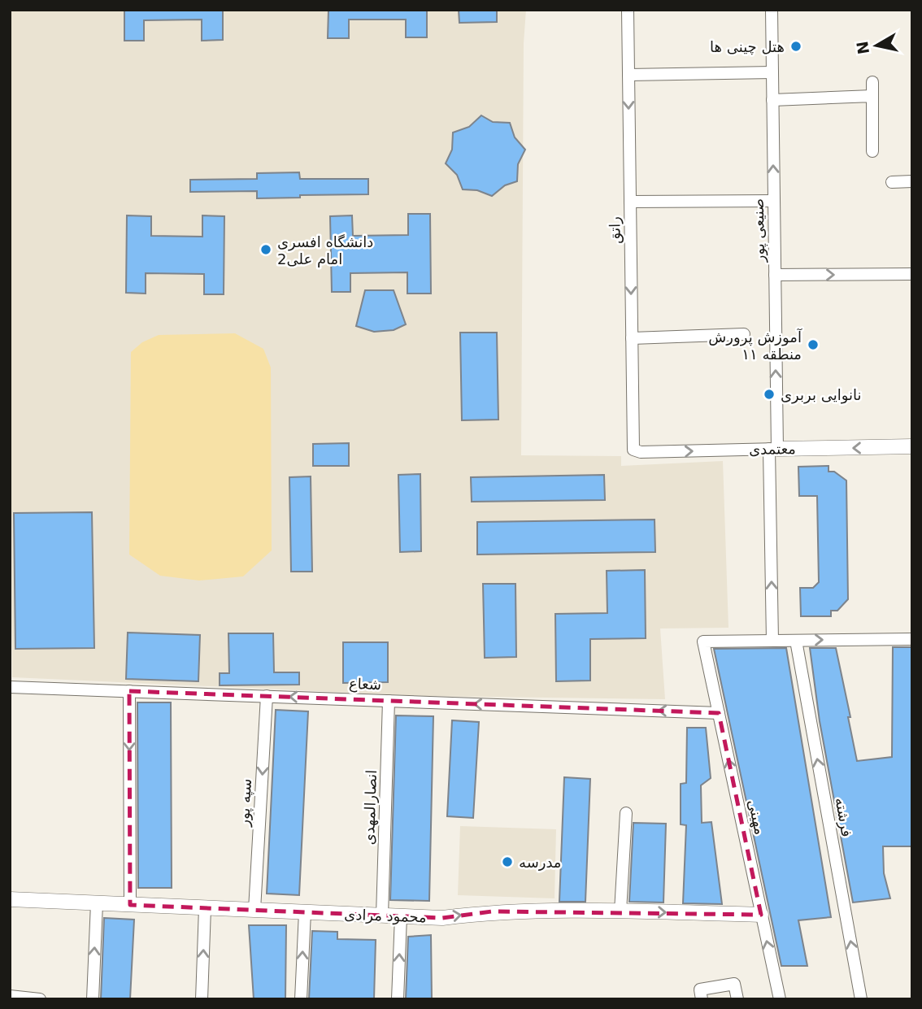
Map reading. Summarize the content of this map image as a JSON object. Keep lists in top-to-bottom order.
{
  "streets": {
    "street": [
      "راتق",
      "صنیعی پور",
      "معتمدی",
      "شعاع",
      "سپه پور",
      "انصارالمهدی",
      "مهینی",
      "فرشته",
      "محمود مرادی"
    ]
  },
  "crossings": [
    ["راتق", "معتمدی"],
    ["صنیعی پور", "معتمدی"],
    ["صنیعی پور", "مهینی"],
    ["شعاع", "سپه پور"],
    ["شعاع", "انصارالمهدی"],
    ["شعاع", "مهینی"],
    ["سپه پور", "محمود مرادی"],
    ["انصارالمهدی", "محمود مرادی"],
    ["مهینی", "محمود مرادی"]
  ],
  "one_way": [
    "راتق",
    "صنیعی پور",
    "شعاع",
    "سپه پور",
    "مهینی",
    "فرشته",
    "محمود مرادی"
  ],
  "places": [
    "هتل چینی ها",
    "دانشگاه افسری امام علی2",
    "آموزش پرورش منطقه ۱۱",
    "نانوایی بربری",
    "مدرسه"
  ],
  "north": "left"
}
